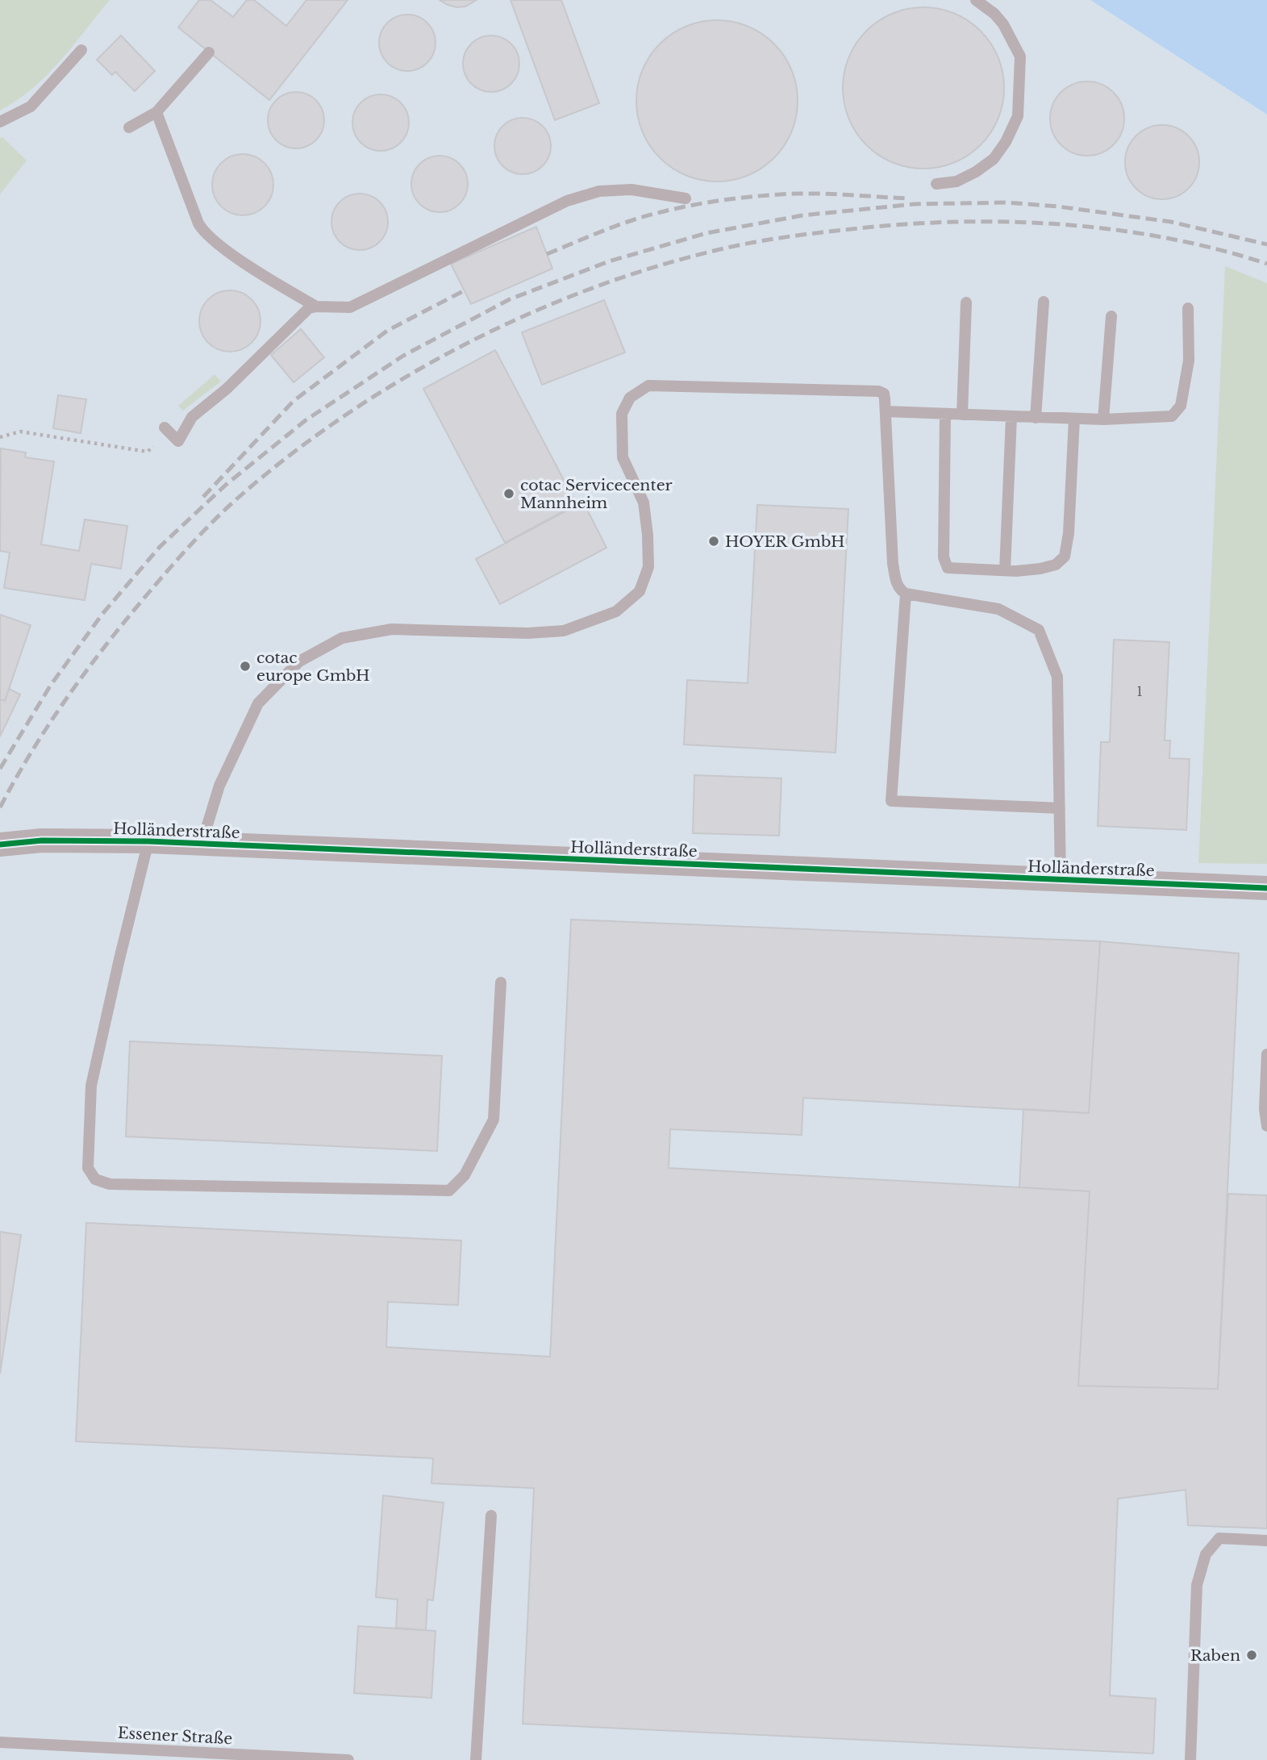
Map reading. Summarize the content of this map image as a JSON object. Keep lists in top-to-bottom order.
{
  "streets": {
    "street": ["Holländerstraße"],
    "lane": ["Essener Straße"]
  },
  "places": [
    "cotac Servicecenter Mannheim",
    "HOYER GmbH",
    "cotac europe GmbH",
    "Raben"
  ],
  "house_numbers": ["1"]
}
